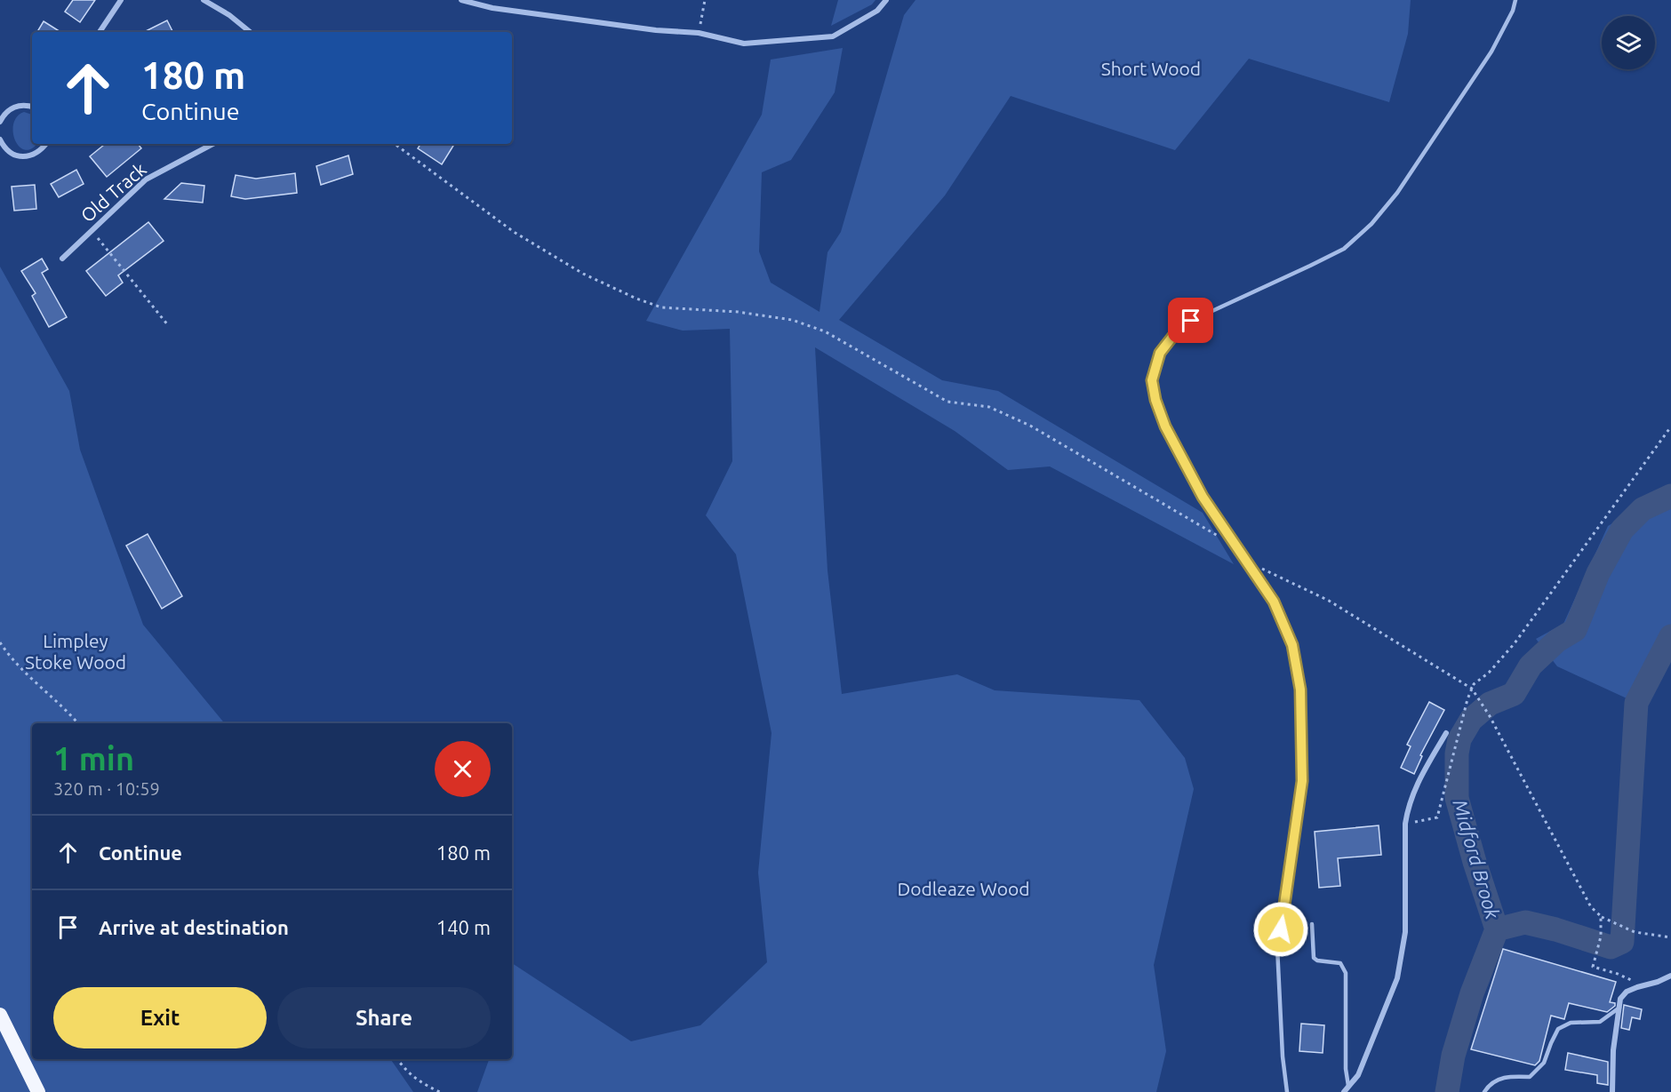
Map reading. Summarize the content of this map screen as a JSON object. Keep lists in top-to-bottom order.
{
  "streets": {
    "street": ["Old Track"]
  },
  "water": ["Midford Brook"],
  "parks": ["Short Wood", "Limpley Stoke Wood", "Dodleaze Wood"],
  "page": {
    "turn": ["180 m", "Continue"],
    "heading": ["1 min", "320 m · 10:59"],
    "list": [
      {
        "name": "Continue",
        "value": "180 m"
      },
      {
        "name": "Arrive at destination",
        "value": "140 m"
      }
    ],
    "buttons": ["Exit", "Share"]
  }
}
